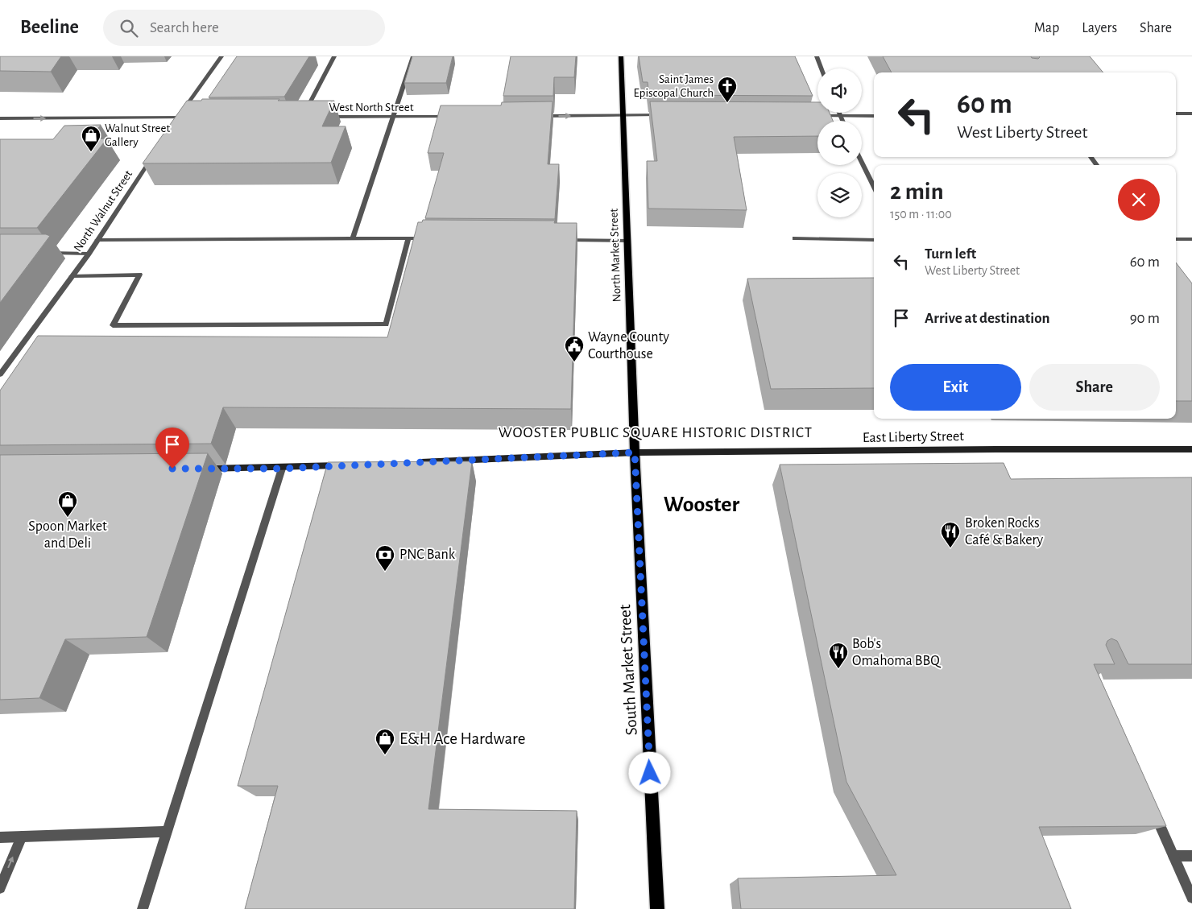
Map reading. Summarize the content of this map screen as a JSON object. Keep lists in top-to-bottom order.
{
  "streets": {
    "main road": ["North Market Street", "East Liberty Street", "South Market Street"],
    "street": ["West North Street", "North Walnut Street"]
  },
  "crossings": [
    ["North Market Street", "East Liberty Street"],
    ["North Market Street", "South Market Street"],
    ["East Liberty Street", "South Market Street"]
  ],
  "districts": ["WOOSTER PUBLIC SQUARE HISTORIC DISTRICT", "Wooster"],
  "places": {
    "church": ["Saint James Episcopal Church"],
    "shop": ["Walnut Street Gallery", "Spoon Market and Deli", "E&H Ace Hardware"],
    "public building": ["Wayne County Courthouse"],
    "restaurant": ["Broken Rocks Café & Bakery", "Bob's Omahoma BBQ"],
    "bank": ["PNC Bank"]
  },
  "page": {
    "header": "Beeline",
    "search": "Search here",
    "nav": ["Map", "Layers", "Share"],
    "turn": ["60 m", "West Liberty Street"],
    "heading": ["2 min", "150 m · 11:00"],
    "list": [
      {
        "name": "Turn left",
        "note": "West Liberty Street",
        "value": "60 m"
      },
      {
        "name": "Arrive at destination",
        "value": "90 m"
      }
    ],
    "buttons": ["Exit", "Share"]
  }
}
